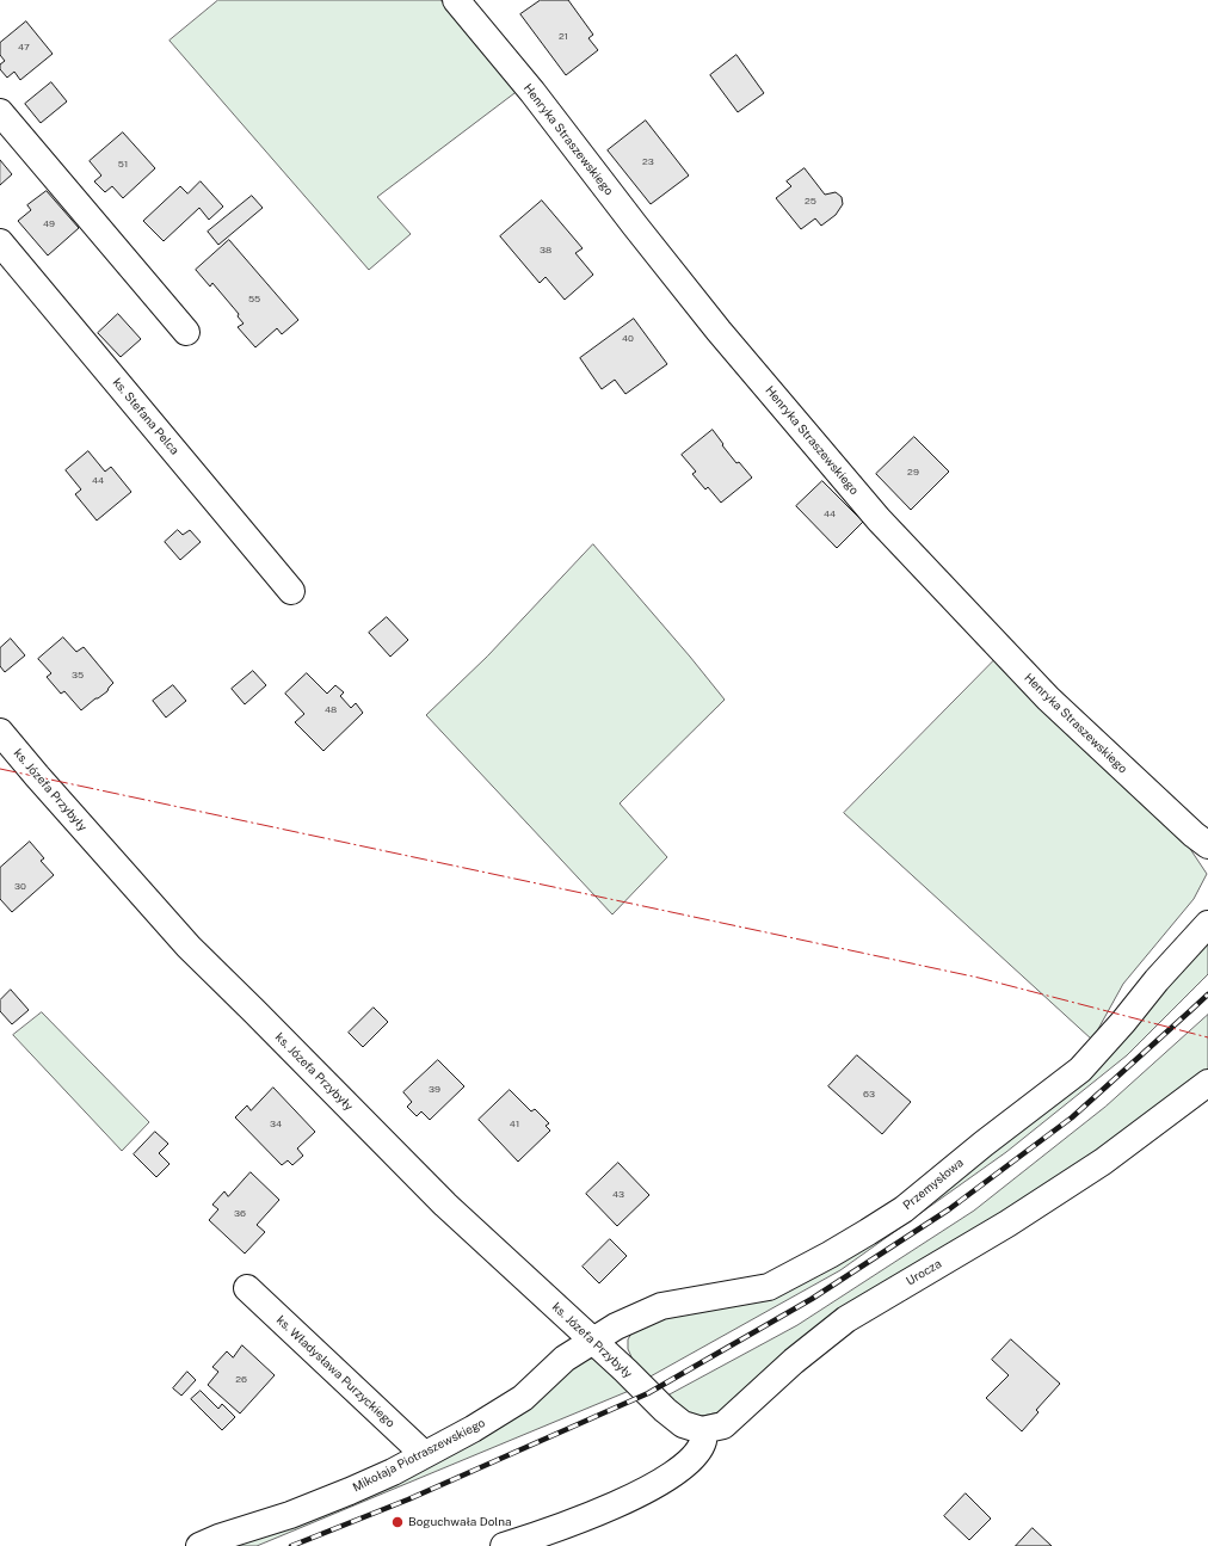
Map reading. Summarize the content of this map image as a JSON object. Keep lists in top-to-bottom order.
{
  "streets": {
    "street": [
      "Henryka Straszewskiego",
      "ks. Stefana Pelca",
      "ks. Józefa Przybyły",
      "Przemysłowa",
      "Urocza",
      "ks. Władysława Purzyckiego",
      "Mikołaja Piotraszewskiego"
    ]
  },
  "crossings": [
    ["ks. Józefa Przybyły", "Przemysłowa"],
    ["ks. Józefa Przybyły", "Urocza"],
    ["ks. Józefa Przybyły", "Mikołaja Piotraszewskiego"],
    ["Przemysłowa", "Mikołaja Piotraszewskiego"],
    ["ks. Władysława Purzyckiego", "Mikołaja Piotraszewskiego"]
  ],
  "places": ["Boguchwała Dolna"],
  "house_numbers": [
    "21",
    "47",
    "23",
    "51",
    "25",
    "49",
    "38",
    "55",
    "40",
    "29",
    "44",
    "44",
    "35",
    "48",
    "30",
    "39",
    "63",
    "34",
    "41",
    "43",
    "36",
    "26"
  ]
}
